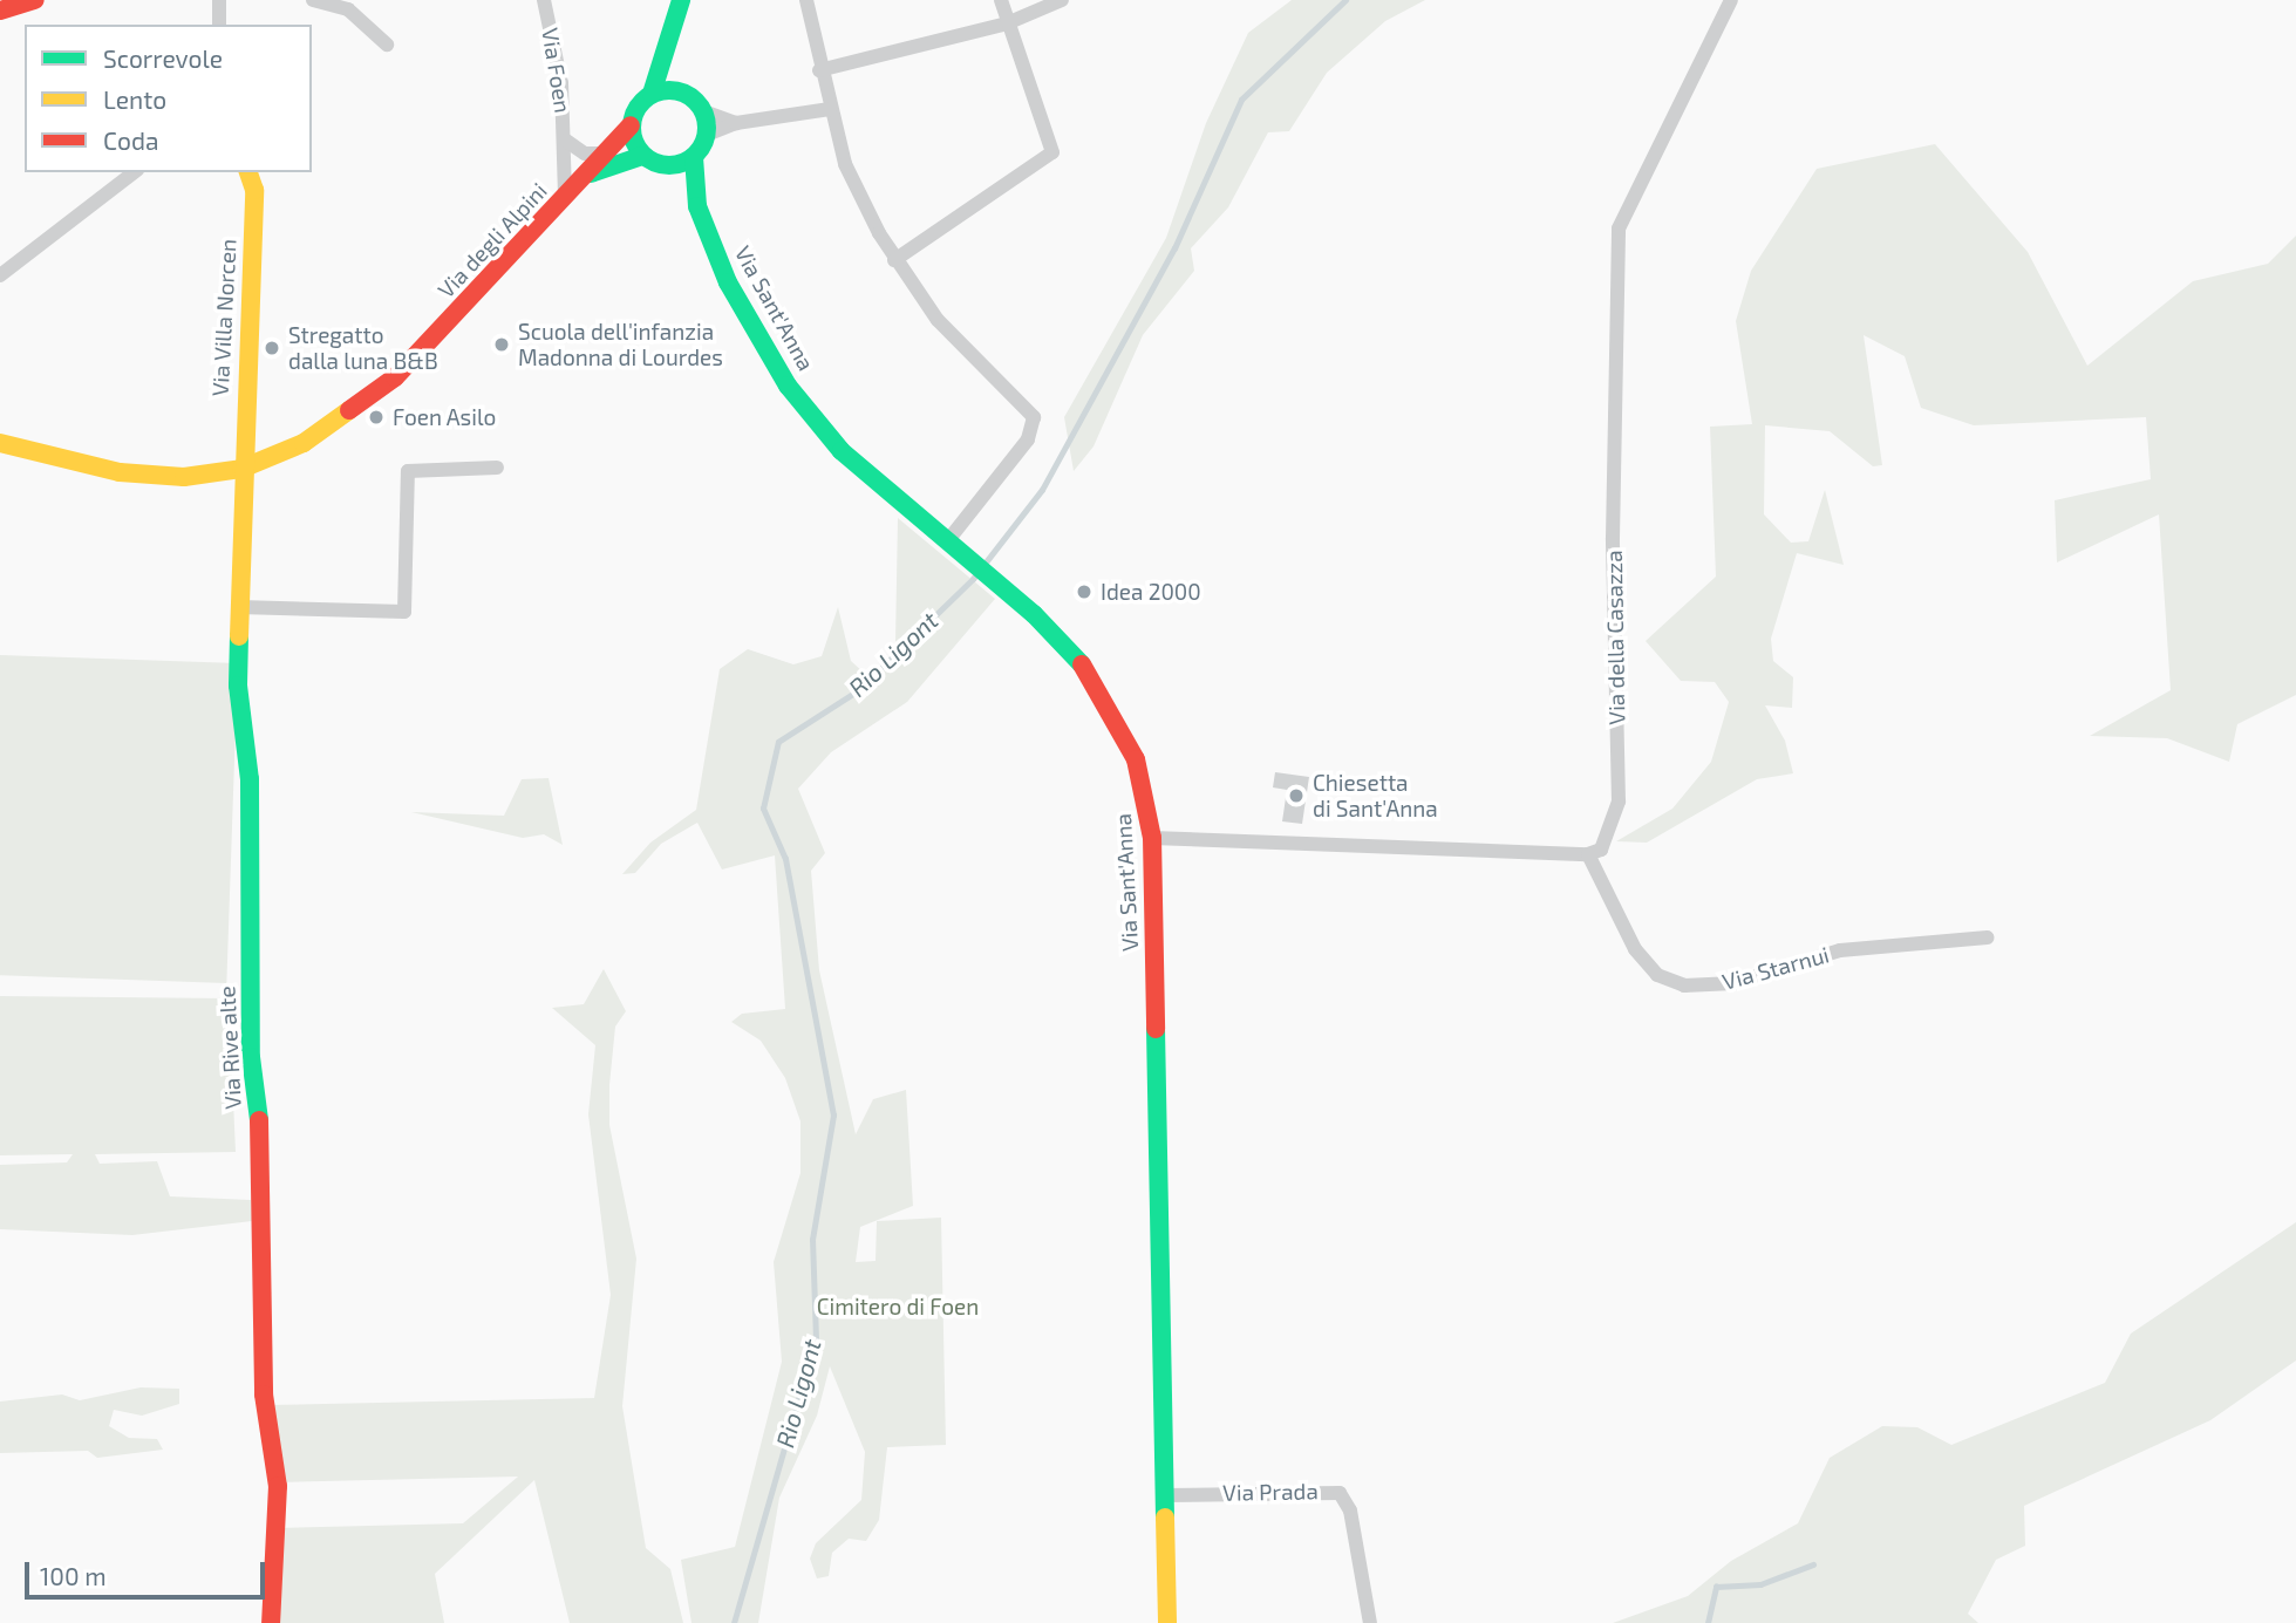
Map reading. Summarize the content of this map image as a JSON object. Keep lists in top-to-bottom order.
{
  "streets": {
    "main road": [
      "Via degli Alpini",
      "Via Sant'Anna",
      "Via Villa Norcen",
      "Via Rive alte"
    ],
    "street": [
      "Via Foen",
      "Via della Casazza",
      "Via Starnui",
      "Via Prada"
    ]
  },
  "crossings": [
    ["Via Foen", "Via degli Alpini"],
    ["Via degli Alpini", "Via Sant'Anna"],
    ["Via degli Alpini", "Via Villa Norcen"],
    ["Via degli Alpini", "Via Rive alte"],
    ["Via Sant'Anna", "Via Prada"],
    ["Via Villa Norcen", "Via Rive alte"],
    ["Via della Casazza", "Via Starnui"]
  ],
  "water": ["Rio Ligont"],
  "parks": ["Cimitero di Foen"],
  "places": [
    "Scuola dell'infanzia Madonna di Lourdes",
    "Stregatto dalla luna B&B",
    "Foen Asilo",
    "Idea 2000",
    "Chiesetta di Sant'Anna"
  ],
  "legend": ["Scorrevole", "Lento", "Coda"],
  "scale_bar": "100 m"
}
